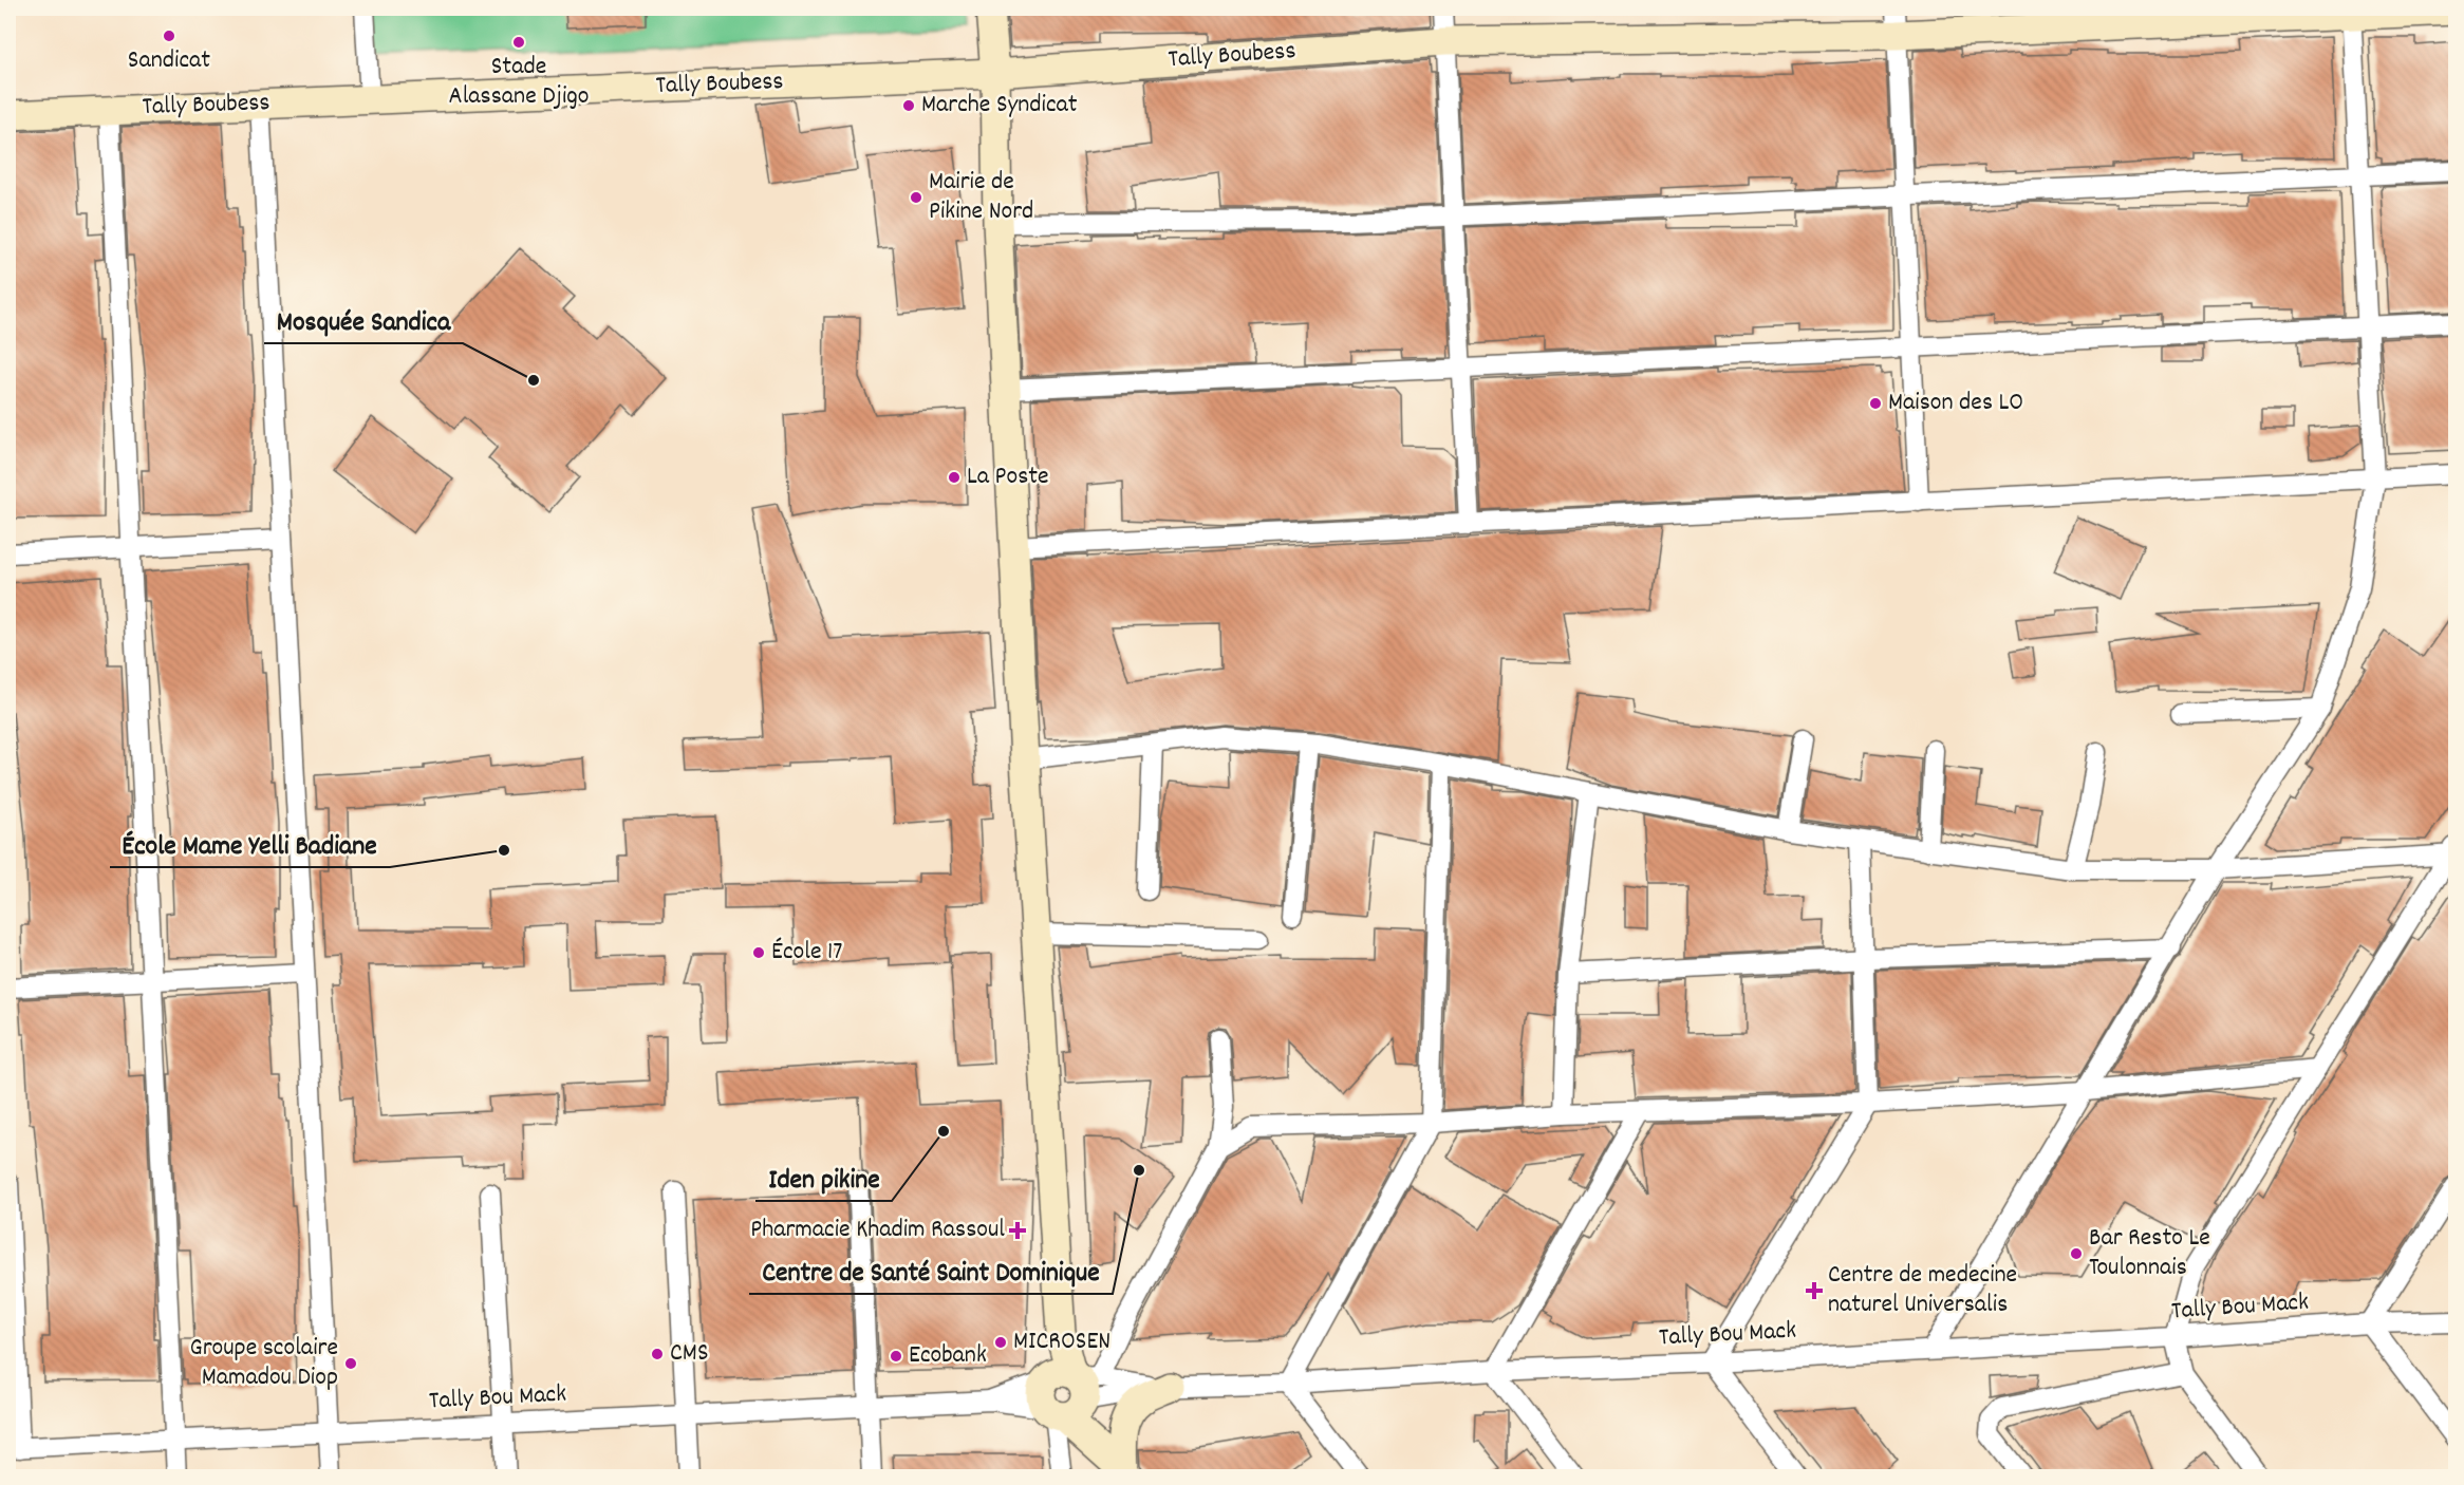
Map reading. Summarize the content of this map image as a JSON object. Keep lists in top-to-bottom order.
{
  "streets": {
    "street": ["Tally Boubess", "Tally Bou Mack"]
  },
  "places": {
    "other": [
      "Sandicat",
      "Stade Alassane Djigo",
      "Marche Syndicat",
      "Mairie de Pikine Nord",
      "Mosquée Sandica",
      "Maison des LO",
      "La Poste",
      "École Mame Yelli Badiane",
      "École 17",
      "Iden pikine",
      "Centre de Santé Saint Dominique",
      "Bar Resto Le Toulonnais",
      "MICROSEN",
      "CMS",
      "Ecobank",
      "Groupe scolaire Mamadou Diop"
    ],
    "health": ["Pharmacie Khadim Rassoul", "Centre de medecine naturel Universalis"]
  }
}
